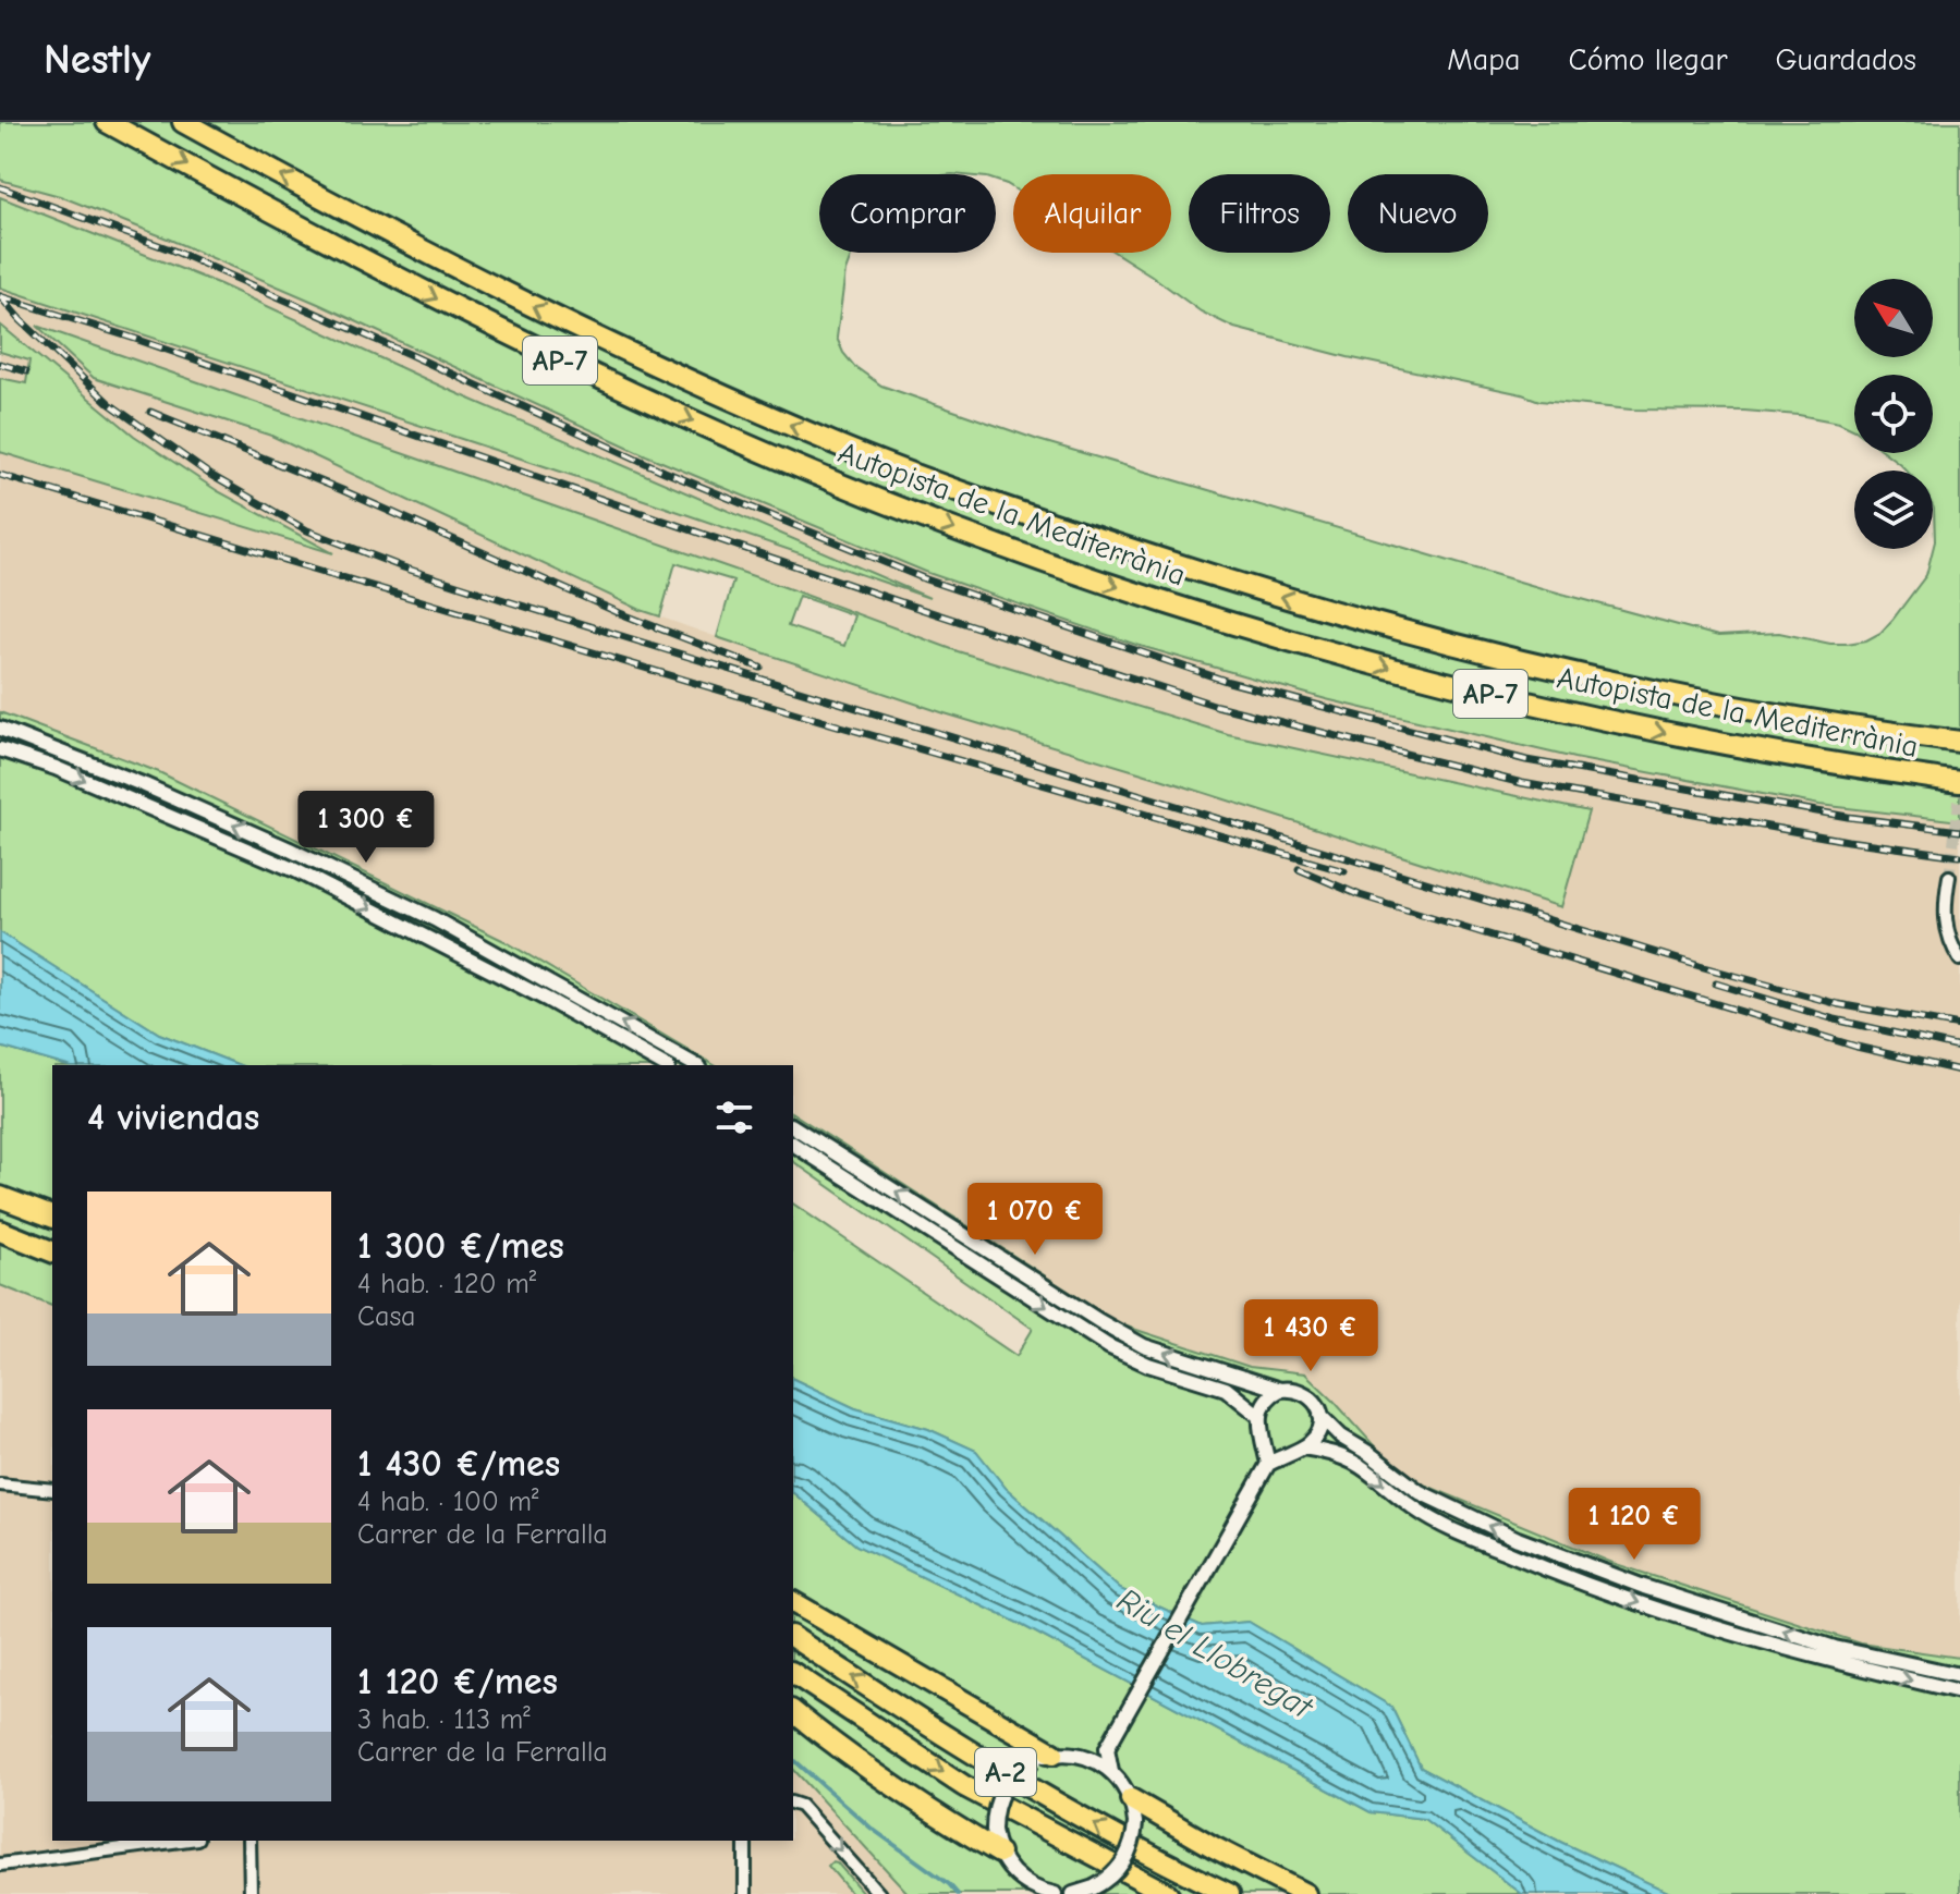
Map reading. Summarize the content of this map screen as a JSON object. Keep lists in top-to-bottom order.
{
  "streets": {
    "highway": ["AP-7", "Autopista de la Mediterrània", "A-2"]
  },
  "water": ["Riu el Llobregat"],
  "north": "top left",
  "page": {
    "header": "Nestly",
    "nav": ["Mapa", "Cómo llegar", "Guardados"],
    "chip": [
      "Comprar",
      "Alquilar",
      "Filtros",
      "Nuevo"
    ],
    "price": [
      "1 300 €",
      "1 070 €",
      "1 430 €",
      "1 120 €"
    ],
    "heading": "4 viviendas",
    "list": [
      {
        "name": "1 300 €/mes",
        "note": "4 hab. · 120 m² · Casa"
      },
      {
        "name": "1 430 €/mes",
        "note": "4 hab. · 100 m² · Carrer de la Ferralla"
      },
      {
        "name": "1 120 €/mes",
        "note": "3 hab. · 113 m² · Carrer de la Ferralla"
      }
    ]
  }
}
